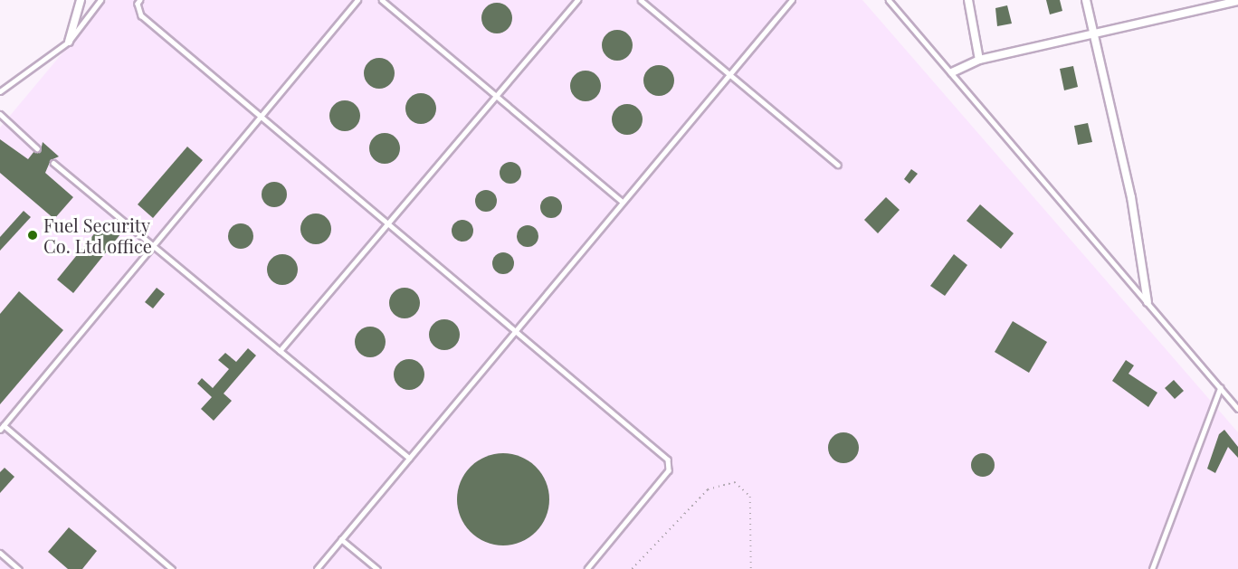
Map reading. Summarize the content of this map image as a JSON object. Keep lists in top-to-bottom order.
{
  "places": ["Fuel Security Co. Ltd office"]
}
